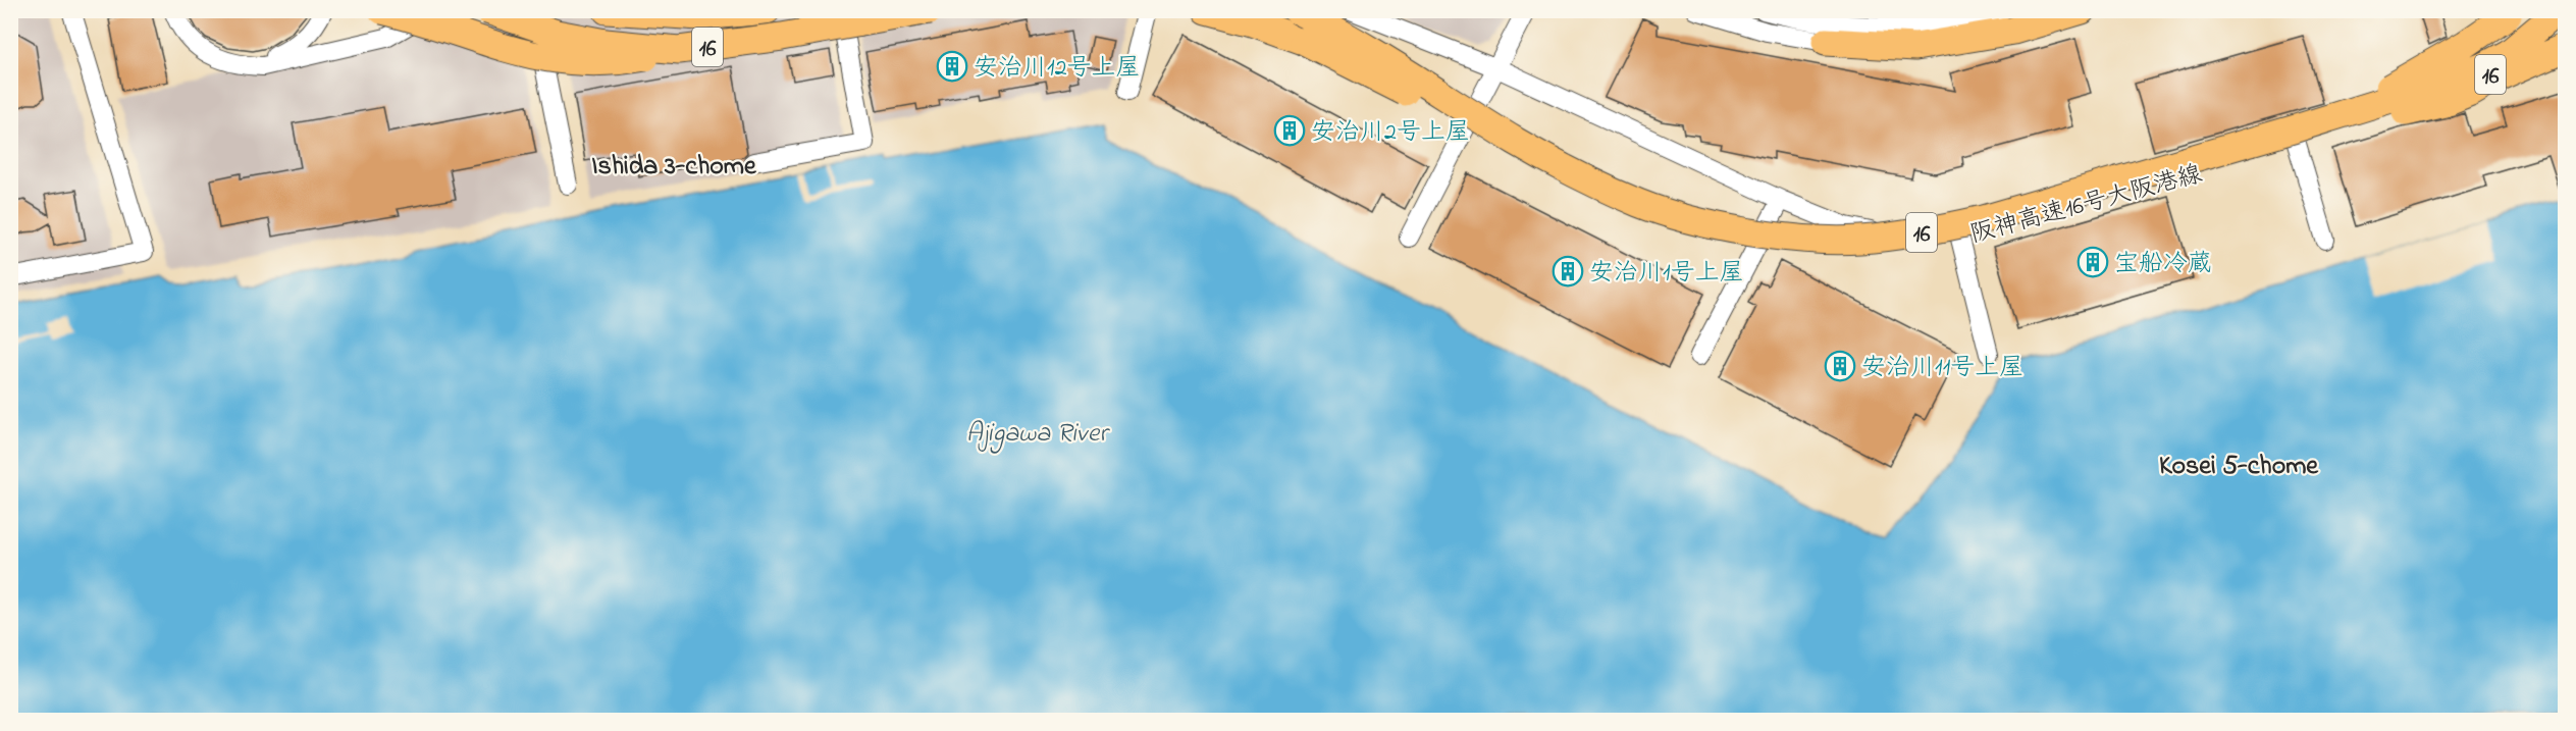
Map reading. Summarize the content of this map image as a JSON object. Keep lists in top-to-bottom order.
{
  "streets": {
    "highway": ["16", "阪神高速16号大阪港線"]
  },
  "crossings": [
    ["16", "阪神高速16号大阪港線"]
  ],
  "districts": ["Ishida 3-chome", "Kosei 5-chome"],
  "water": ["Ajigawa River"],
  "places": {
    "building": [
      "安治川12号上屋",
      "安治川2号上屋",
      "宝船冷蔵",
      "安治川1号上屋",
      "安治川11号上屋"
    ]
  }
}
